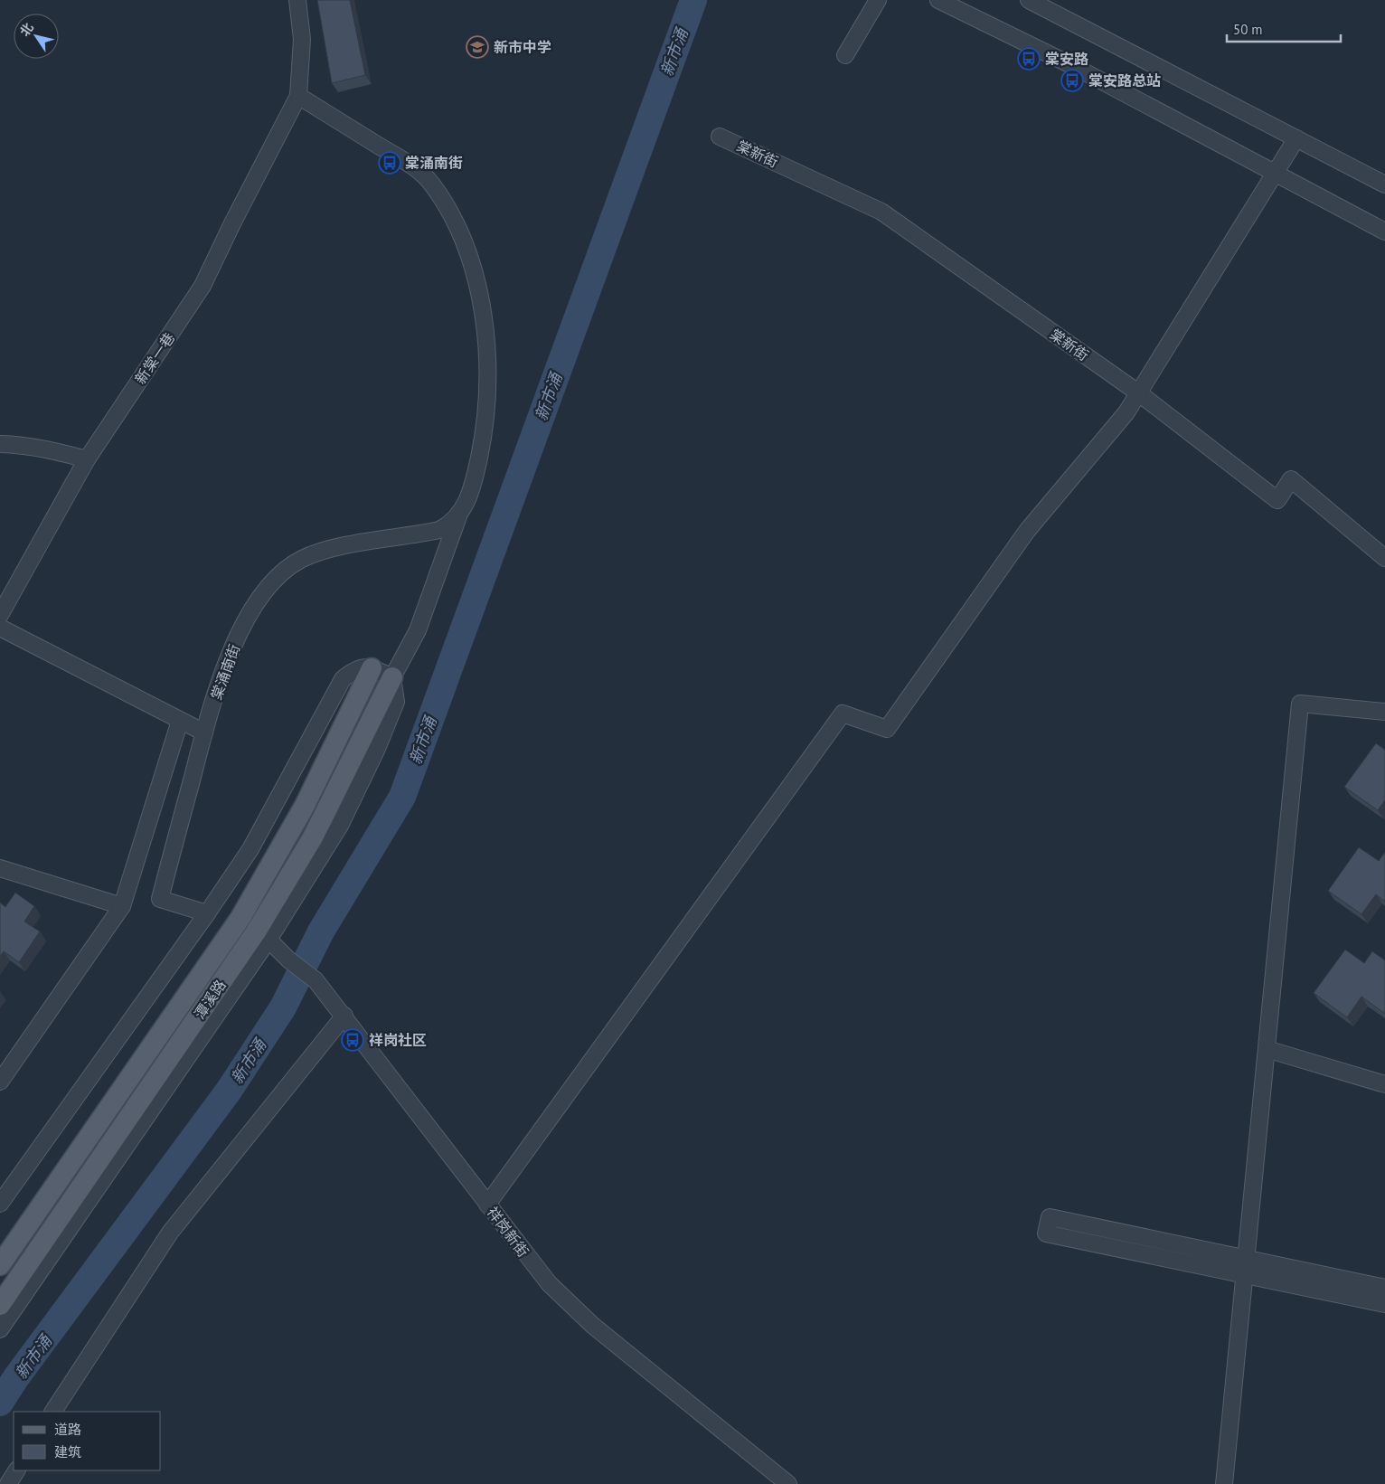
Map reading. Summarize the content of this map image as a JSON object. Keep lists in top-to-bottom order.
{
  "streets": {
    "main road": ["潭溪路"],
    "street": [
      "棠新街",
      "新棠一巷",
      "棠涌南街",
      "祥岗新街"
    ]
  },
  "crossings": [
    ["新棠一巷", "棠涌南街"]
  ],
  "water": ["新市涌"],
  "places": {
    "school or university": ["新市中学"],
    "bus stop": [
      "棠安路",
      "棠安路总站",
      "棠涌南街",
      "祥岗社区"
    ]
  },
  "legend": ["道路", "建筑"],
  "scale_bar": "50 m",
  "north": "top left"
}
